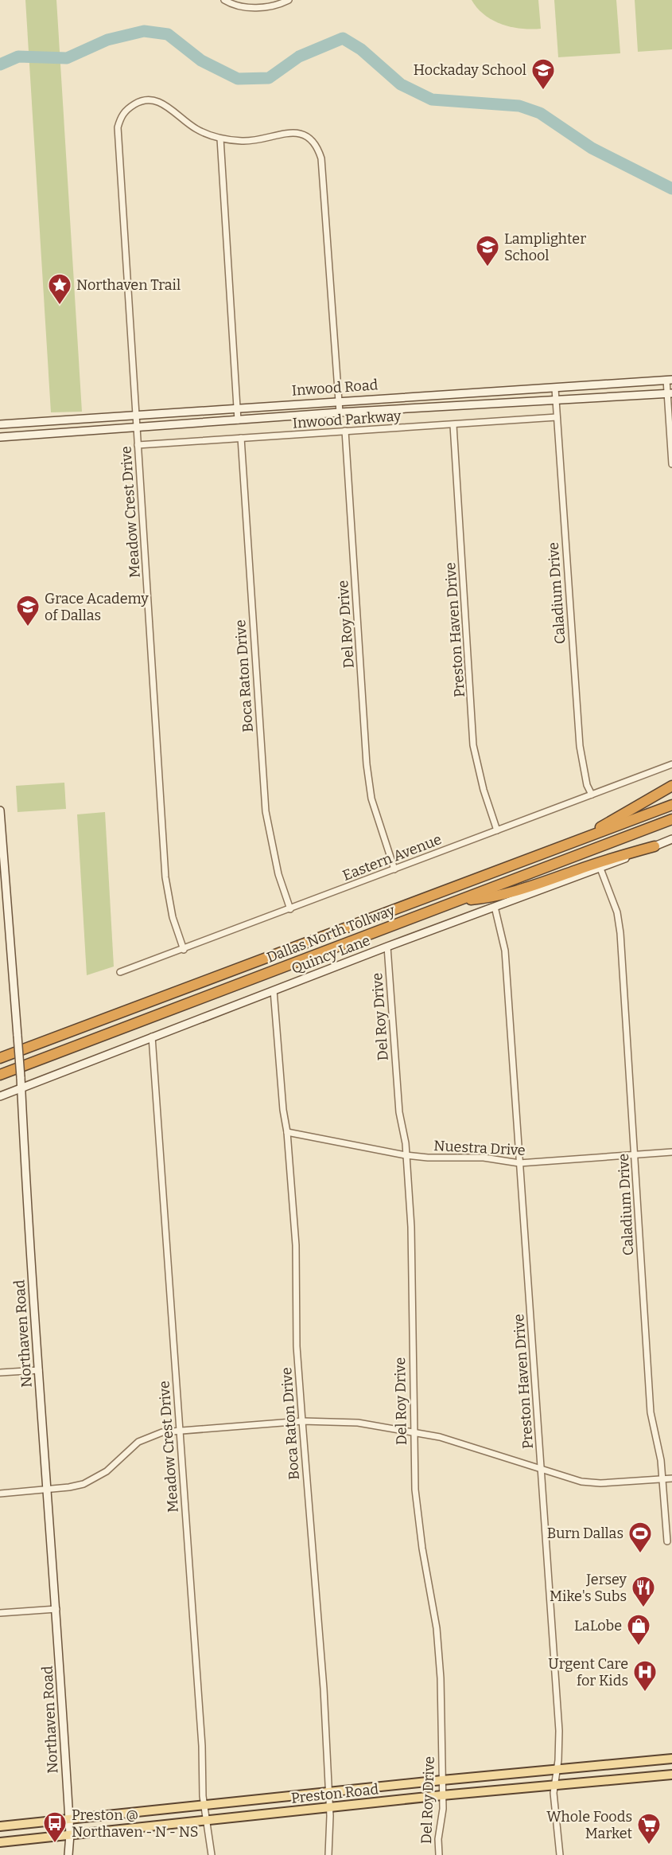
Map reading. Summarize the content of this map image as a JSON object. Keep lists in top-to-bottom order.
{
  "streets": {
    "highway": ["Dallas North Tollway"],
    "main road": ["Preston Road"],
    "street": [
      "Inwood Road",
      "Inwood Parkway",
      "Meadow Crest Drive",
      "Caladium Drive",
      "Del Roy Drive",
      "Preston Haven Drive",
      "Boca Raton Drive",
      "Eastern Avenue",
      "Quincy Lane",
      "Nuestra Drive",
      "Northaven Road"
    ]
  },
  "crossings": [
    ["Inwood Road", "Meadow Crest Drive"],
    ["Inwood Road", "Caladium Drive"],
    ["Inwood Parkway", "Meadow Crest Drive"],
    ["Inwood Parkway", "Caladium Drive"],
    ["Inwood Parkway", "Del Roy Drive"],
    ["Inwood Parkway", "Preston Haven Drive"],
    ["Inwood Parkway", "Boca Raton Drive"],
    ["Meadow Crest Drive", "Eastern Avenue"],
    ["Meadow Crest Drive", "Quincy Lane"],
    ["Meadow Crest Drive", "Preston Road"],
    ["Caladium Drive", "Eastern Avenue"],
    ["Caladium Drive", "Quincy Lane"],
    ["Caladium Drive", "Nuestra Drive"],
    ["Del Roy Drive", "Eastern Avenue"],
    ["Del Roy Drive", "Quincy Lane"],
    ["Del Roy Drive", "Nuestra Drive"],
    ["Del Roy Drive", "Preston Road"],
    ["Preston Haven Drive", "Eastern Avenue"],
    ["Preston Haven Drive", "Quincy Lane"],
    ["Preston Haven Drive", "Nuestra Drive"],
    ["Preston Haven Drive", "Preston Road"],
    ["Boca Raton Drive", "Eastern Avenue"],
    ["Boca Raton Drive", "Quincy Lane"],
    ["Boca Raton Drive", "Nuestra Drive"],
    ["Boca Raton Drive", "Preston Road"],
    ["Quincy Lane", "Northaven Road"],
    ["Northaven Road", "Preston Road"]
  ],
  "places": {
    "school or university": ["Hockaday School", "Lamplighter School", "Grace Academy of Dallas"],
    "place": ["Northaven Trail"],
    "sports": ["Burn Dallas"],
    "restaurant": ["Jersey Mike's Subs"],
    "shop": ["LaLobe"],
    "hospital": ["Urgent Care for Kids"],
    "bus stop": ["Preston @ Northaven - N - NS"],
    "supermarket": ["Whole Foods Market"]
  }
}
